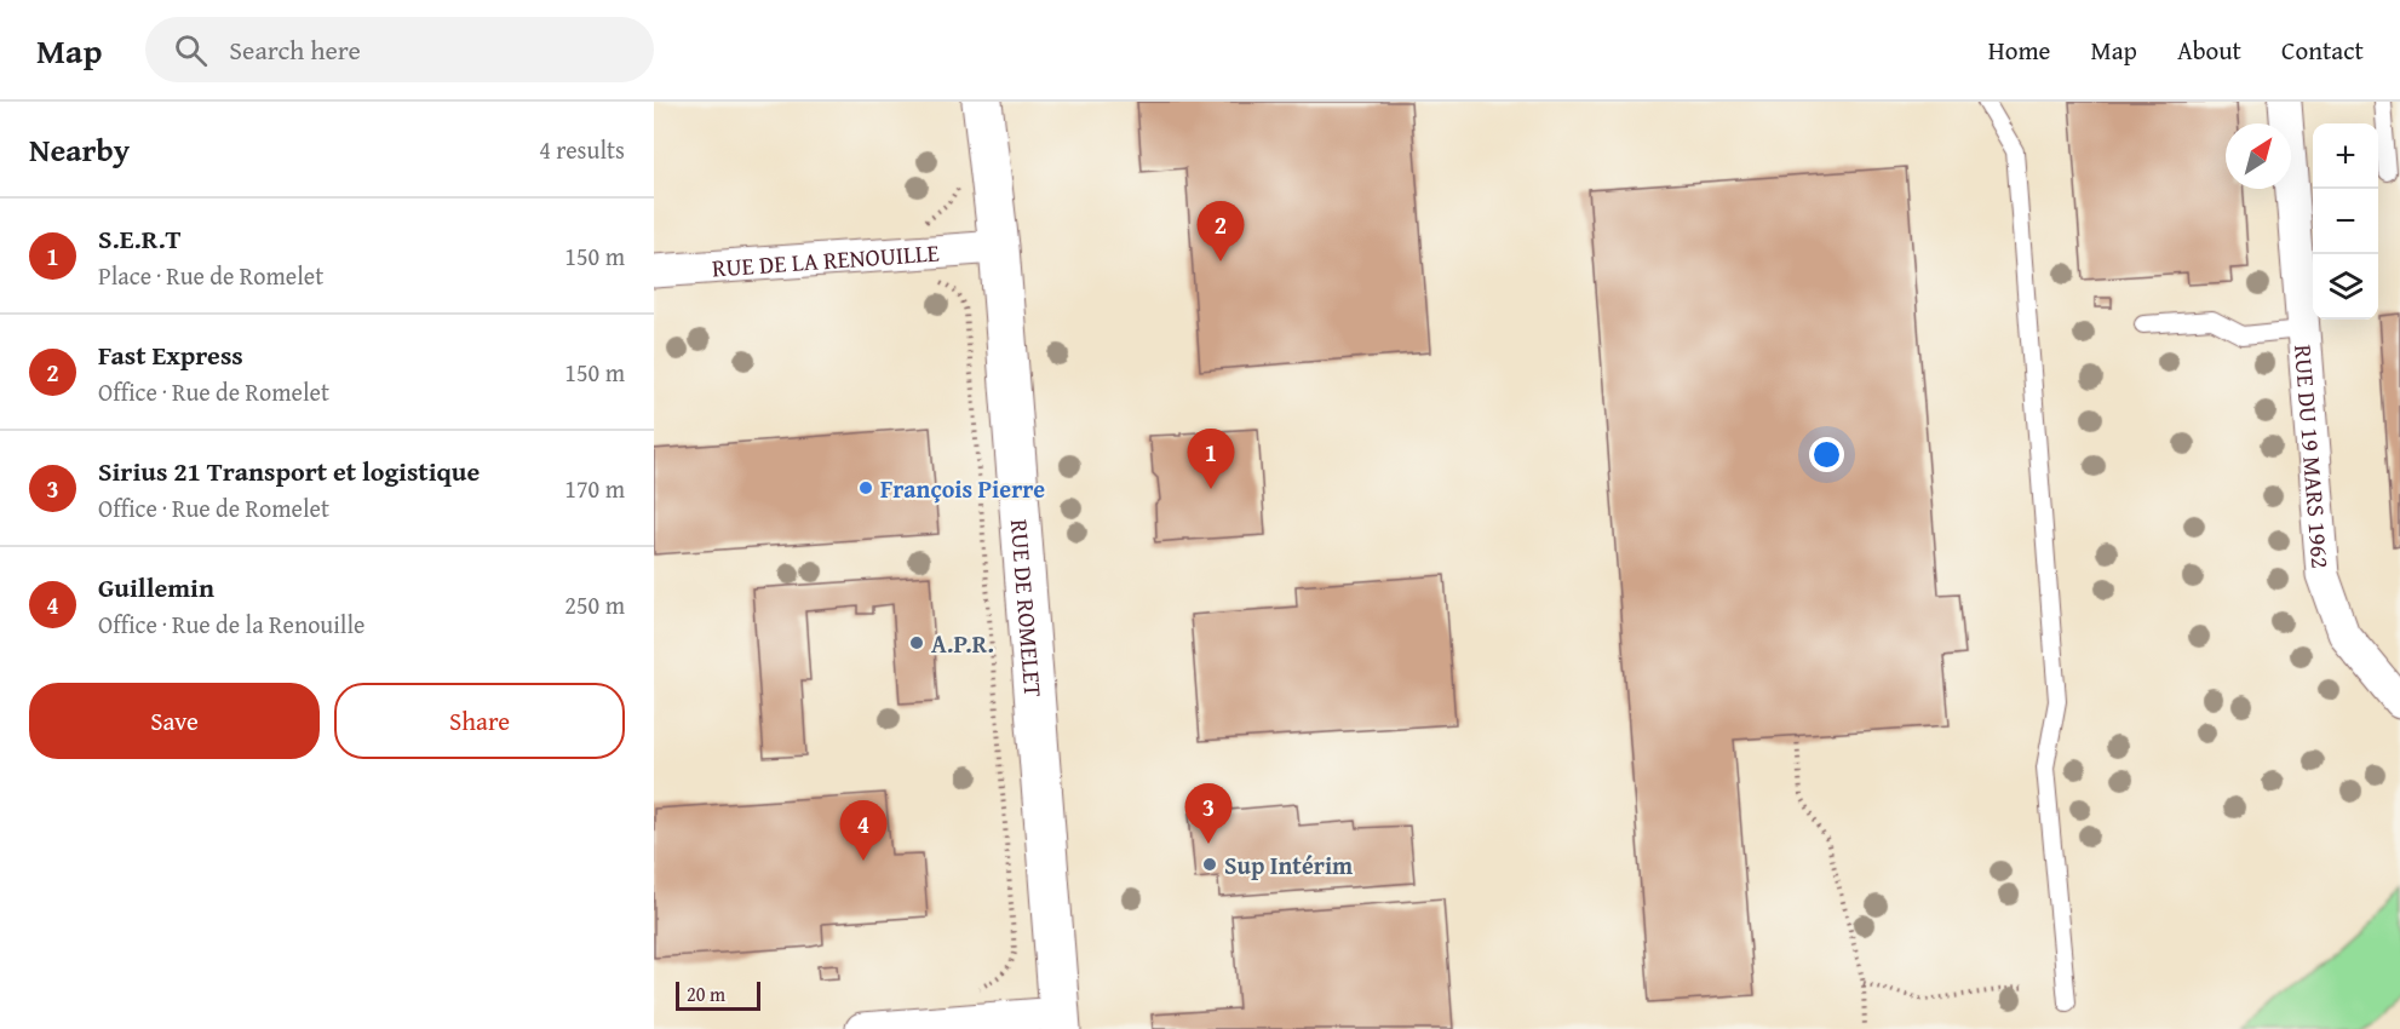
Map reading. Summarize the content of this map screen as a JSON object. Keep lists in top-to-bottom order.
{
  "streets": {
    "street": ["RUE DE LA RENOUILLE", "RUE DU 19 MARS 1962", "RUE DE ROMELET"]
  },
  "crossings": [
    ["RUE DE LA RENOUILLE", "RUE DE ROMELET"]
  ],
  "places": ["François Pierre", "A.P.R.", "Sup Intérim"],
  "scale_bar": "20 m",
  "north": "top right",
  "page": {
    "header": "Map",
    "search": "Search here",
    "nav": [
      "Home",
      "Map",
      "About",
      "Contact"
    ],
    "heading": ["Nearby", "4 results"],
    "map_buttons": ["+", "−"],
    "list": [
      {
        "mark": "1",
        "name": "S.E.R.T",
        "note": "Place · Rue de Romelet",
        "value": "150 m"
      },
      {
        "mark": "2",
        "name": "Fast Express",
        "note": "Office · Rue de Romelet",
        "value": "150 m"
      },
      {
        "mark": "3",
        "name": "Sirius 21 Transport et logistique",
        "note": "Office · Rue de Romelet",
        "value": "170 m"
      },
      {
        "mark": "4",
        "name": "Guillemin",
        "note": "Office · Rue de la Renouille",
        "value": "250 m"
      }
    ],
    "pins": [
      "2",
      "1",
      "3",
      "4"
    ],
    "buttons": ["Save", "Share"],
    "scale": "20 m"
  }
}
